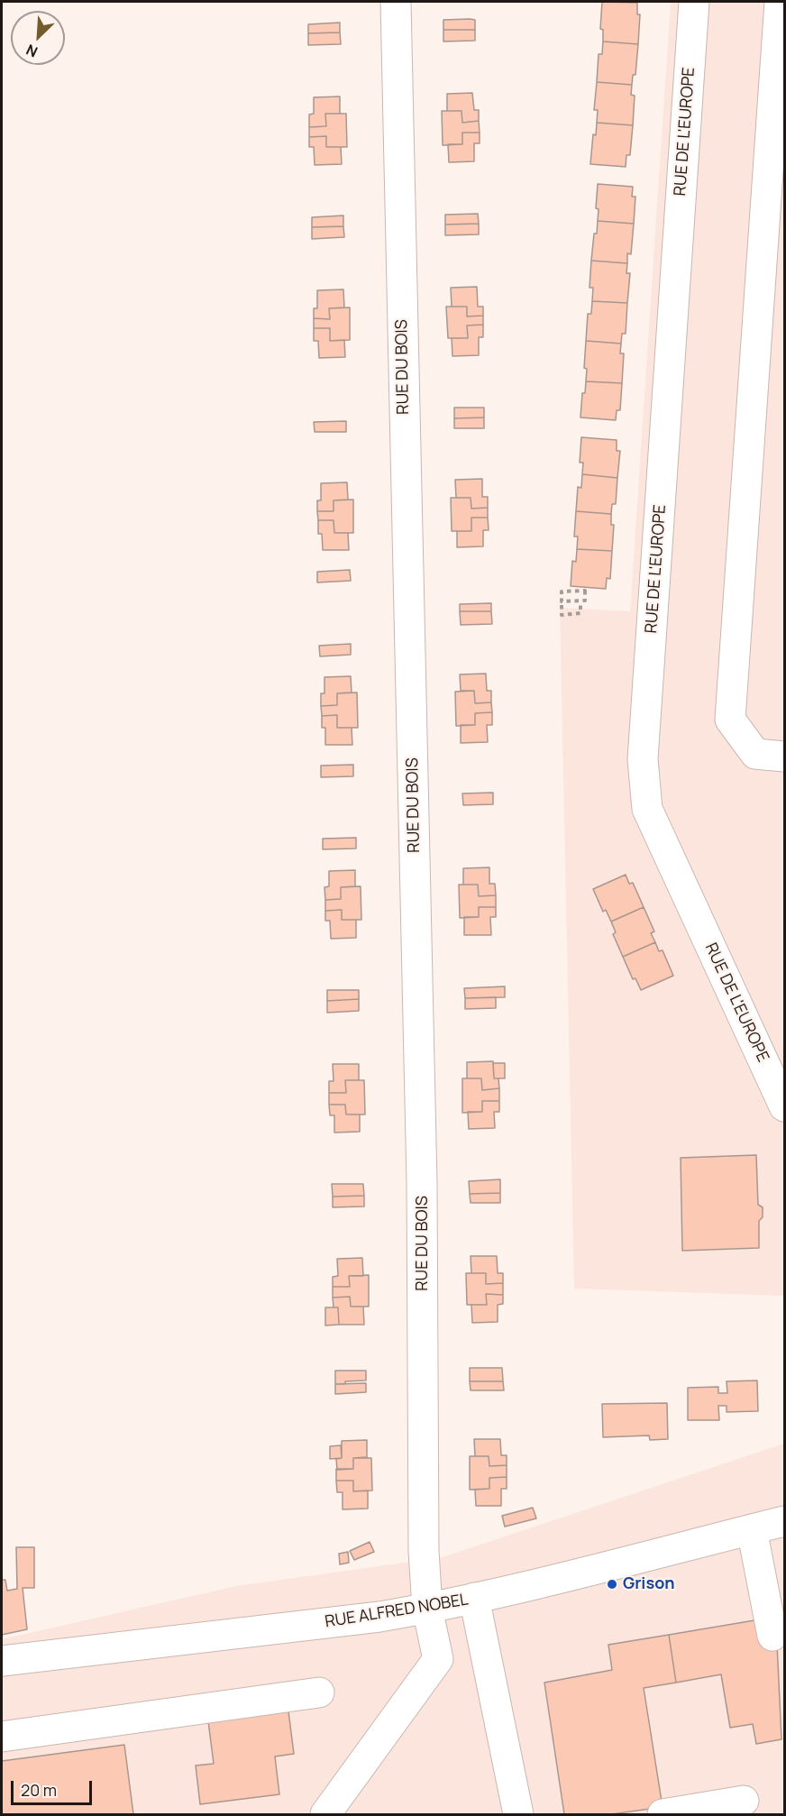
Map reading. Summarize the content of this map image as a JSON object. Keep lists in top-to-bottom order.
{
  "streets": {
    "street": ["RUE DE L'EUROPE", "RUE DU BOIS", "RUE ALFRED NOBEL"]
  },
  "crossings": [
    ["RUE DU BOIS", "RUE ALFRED NOBEL"]
  ],
  "places": ["Grison"],
  "scale_bar": "20 m",
  "north": "bottom left"
}
